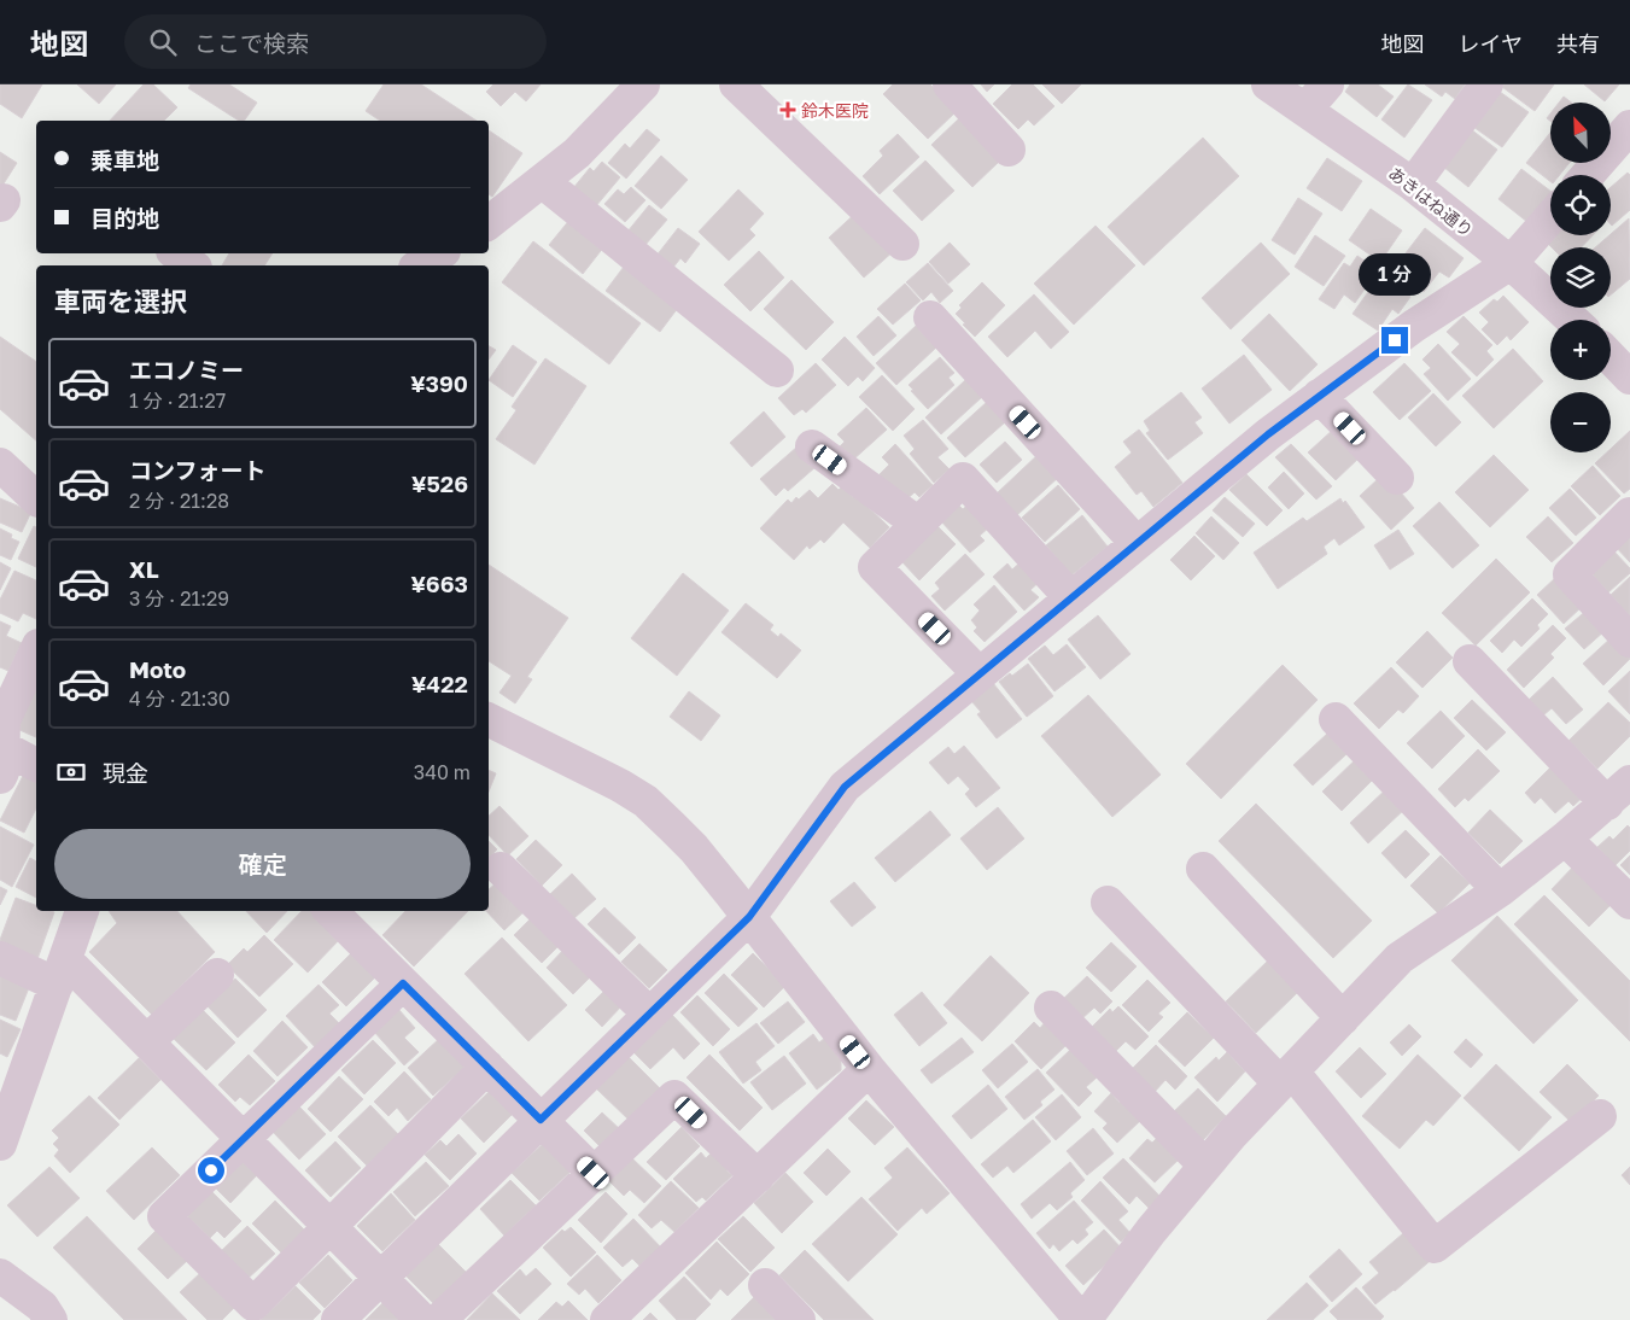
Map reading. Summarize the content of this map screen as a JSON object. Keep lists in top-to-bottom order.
{
  "streets": {
    "street": ["あきはね通り"]
  },
  "places": {
    "health": ["鈴木医院"]
  },
  "north": "top left",
  "page": {
    "header": "地図",
    "search": "ここで検索",
    "nav": ["地図", "レイヤ", "共有"],
    "map_buttons": ["+", "−"],
    "banner": ["乗車地", "目的地"],
    "bubble": "1 分",
    "heading": "車両を選択",
    "list": [
      {
        "name": "エコノミー",
        "note": "1 分 · 21:27",
        "value": "¥390"
      },
      {
        "name": "コンフォート",
        "note": "2 分 · 21:28",
        "value": "¥526"
      },
      {
        "name": "XL",
        "note": "3 分 · 21:29",
        "value": "¥663"
      },
      {
        "name": "Moto",
        "note": "4 分 · 21:30",
        "value": "¥422"
      }
    ],
    "pay": ["現金", "340 m"],
    "buttons": "確定"
  }
}
